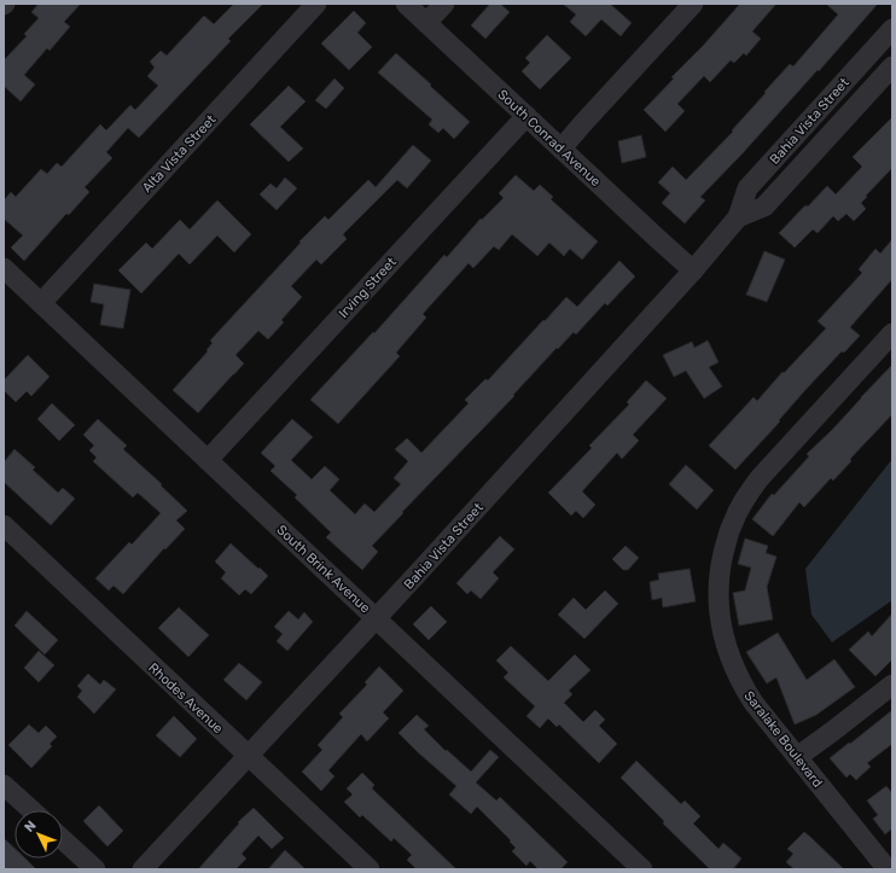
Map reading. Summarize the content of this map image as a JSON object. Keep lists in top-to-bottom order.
{
  "streets": {
    "street": [
      "Bahia Vista Street",
      "South Conrad Avenue",
      "Alta Vista Street",
      "Irving Street",
      "South Brink Avenue",
      "Rhodes Avenue",
      "Saralake Boulevard"
    ]
  },
  "crossings": [
    ["Bahia Vista Street", "South Conrad Avenue"],
    ["Bahia Vista Street", "South Brink Avenue"],
    ["Bahia Vista Street", "Rhodes Avenue"],
    ["South Conrad Avenue", "Irving Street"],
    ["Alta Vista Street", "South Brink Avenue"],
    ["Irving Street", "South Brink Avenue"]
  ],
  "north": "top left"
}
